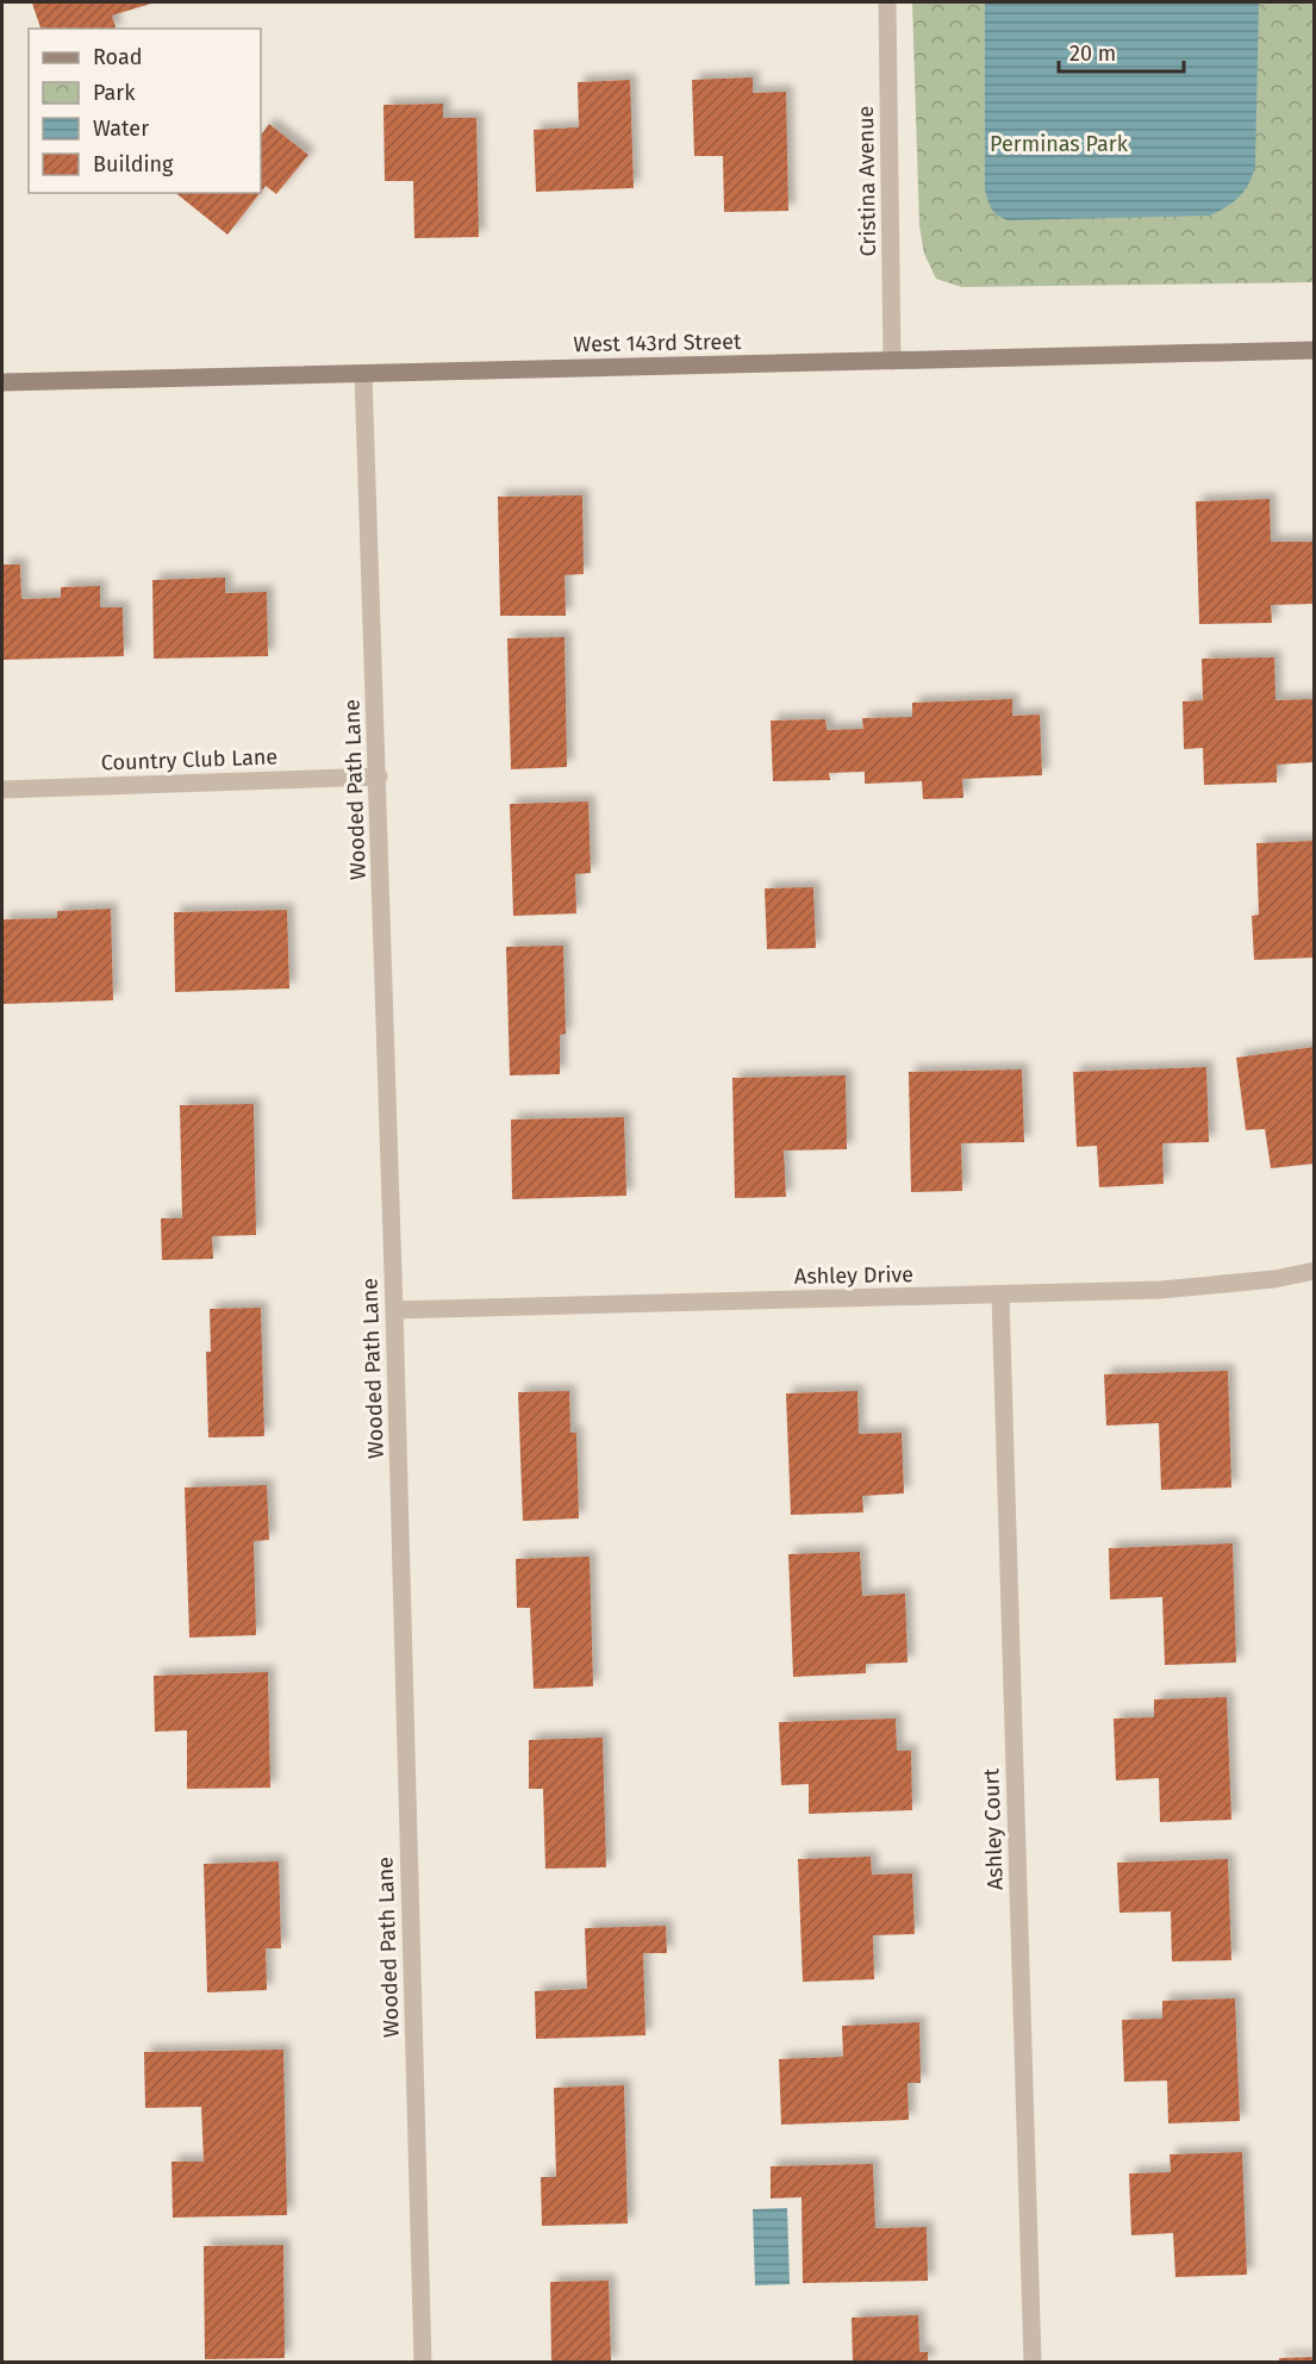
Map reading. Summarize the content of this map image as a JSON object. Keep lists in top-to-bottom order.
{
  "streets": {
    "main road": ["West 143rd Street"],
    "street": [
      "Cristina Avenue",
      "Country Club Lane",
      "Wooded Path Lane",
      "Ashley Drive",
      "Ashley Court"
    ]
  },
  "crossings": [
    ["Cristina Avenue", "West 143rd Street"],
    ["West 143rd Street", "Wooded Path Lane"],
    ["Country Club Lane", "Wooded Path Lane"],
    ["Wooded Path Lane", "Ashley Drive"],
    ["Ashley Drive", "Ashley Court"]
  ],
  "parks": ["Perminas Park"],
  "legend": [
    "Road",
    "Park",
    "Water",
    "Building"
  ],
  "scale_bar": "20 m"
}
